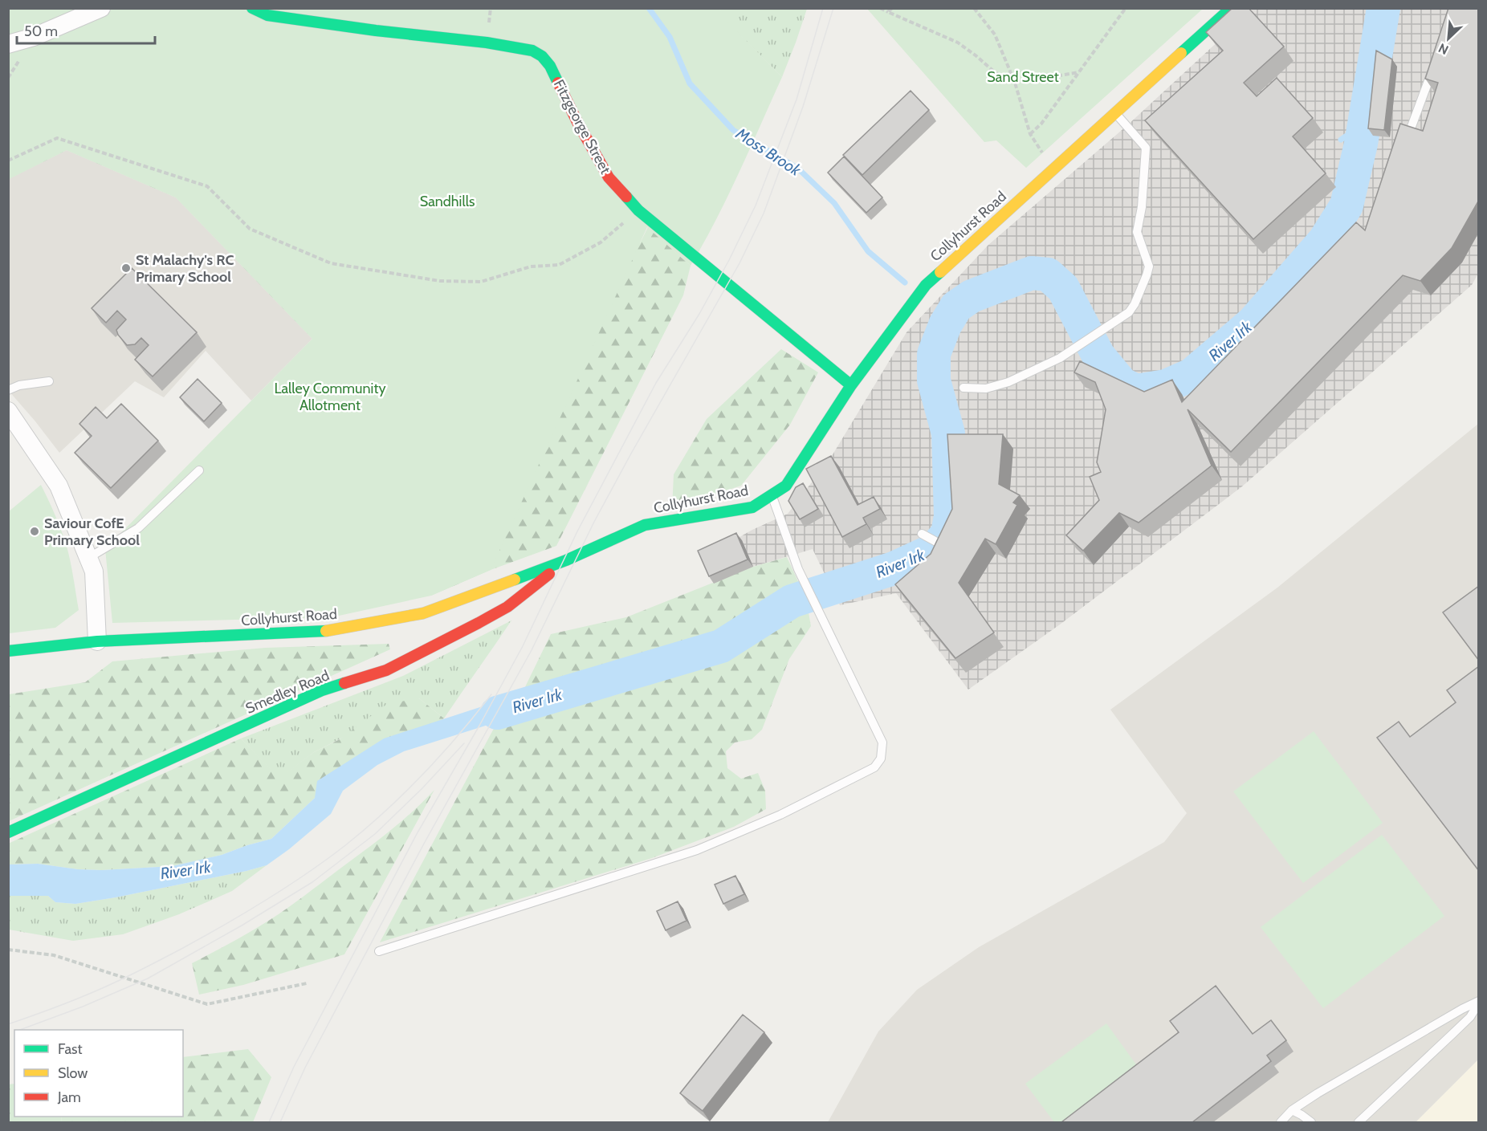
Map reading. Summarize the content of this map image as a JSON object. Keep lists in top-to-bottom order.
{
  "streets": {
    "street": ["Fitzgeorge Street", "Collyhurst Road", "Smedley Road"]
  },
  "crossings": [
    ["Fitzgeorge Street", "Collyhurst Road"],
    ["Collyhurst Road", "Smedley Road"]
  ],
  "water": ["Moss Brook", "River Irk"],
  "parks": ["Sand Street", "Sandhills", "Lalley Community Allotment"],
  "places": ["St Malachy's RC Primary School", "Saviour CofE Primary School"],
  "legend": ["Fast", "Slow", "Jam"],
  "scale_bar": "50 m",
  "north": "bottom left"
}
